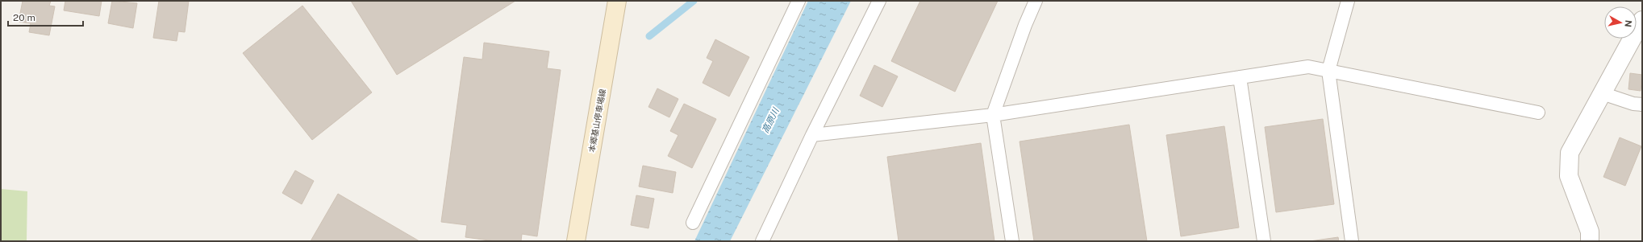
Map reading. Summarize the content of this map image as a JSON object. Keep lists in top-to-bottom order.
{
  "streets": {
    "main road": ["本郷基山停車場線"]
  },
  "water": ["高原川"],
  "scale_bar": "20 m",
  "north": "right"
}
